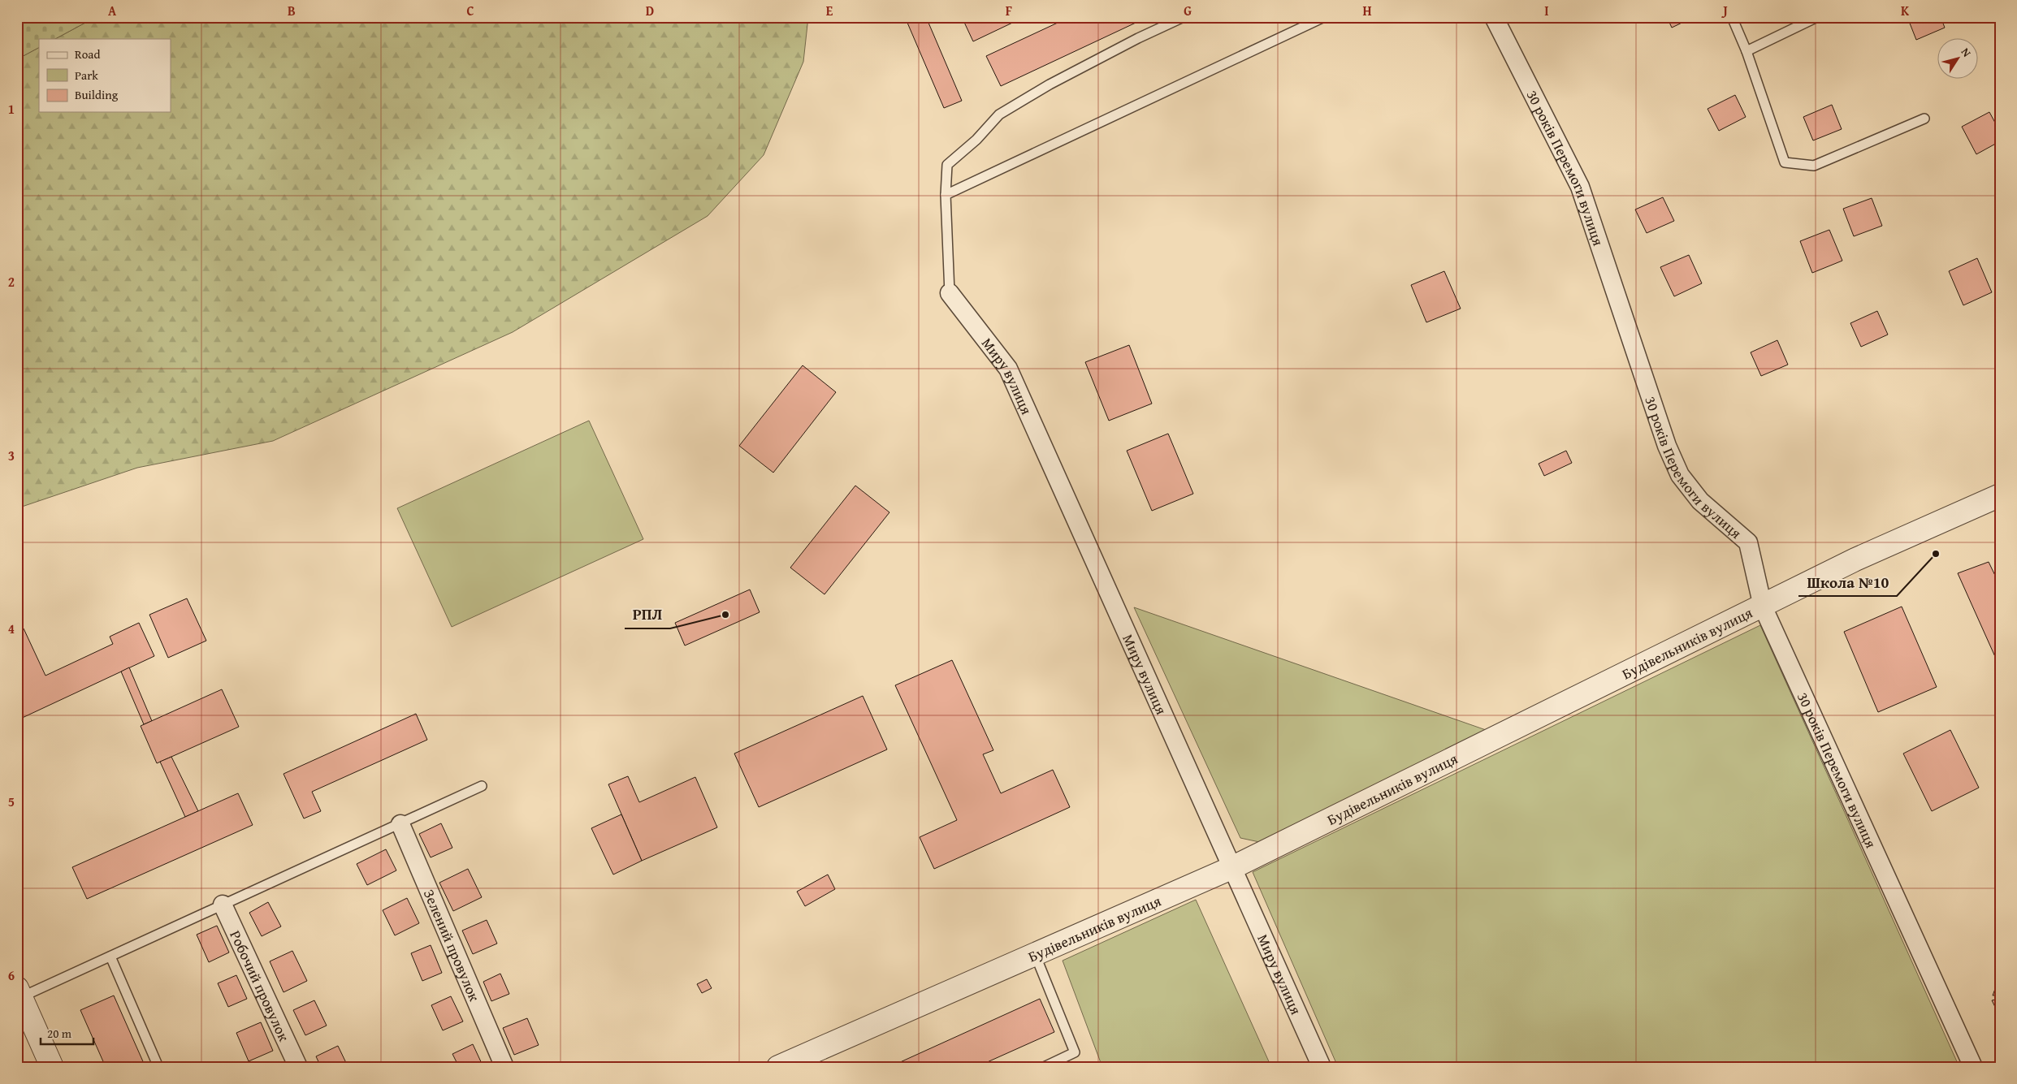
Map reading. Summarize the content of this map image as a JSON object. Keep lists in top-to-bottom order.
{
  "streets": {
    "street": [
      "30 років Перемоги вулиця",
      "Миру вулиця",
      "Будівельників вулиця",
      "Зелений провулок",
      "Робочий провулок"
    ]
  },
  "crossings": [
    ["30 років Перемоги вулиця", "Будівельників вулиця"],
    ["Миру вулиця", "Будівельників вулиця"]
  ],
  "places": ["Школа №10", "РПЛ"],
  "legend": ["Road", "Park", "Building"],
  "scale_bar": "20 m",
  "north": "top right",
  "grid": {
    "columns": [
      "A",
      "B",
      "C",
      "D",
      "E",
      "F",
      "G",
      "H",
      "I",
      "J",
      "K"
    ],
    "rows": [
      "1",
      "2",
      "3",
      "4",
      "5",
      "6"
    ]
  }
}
